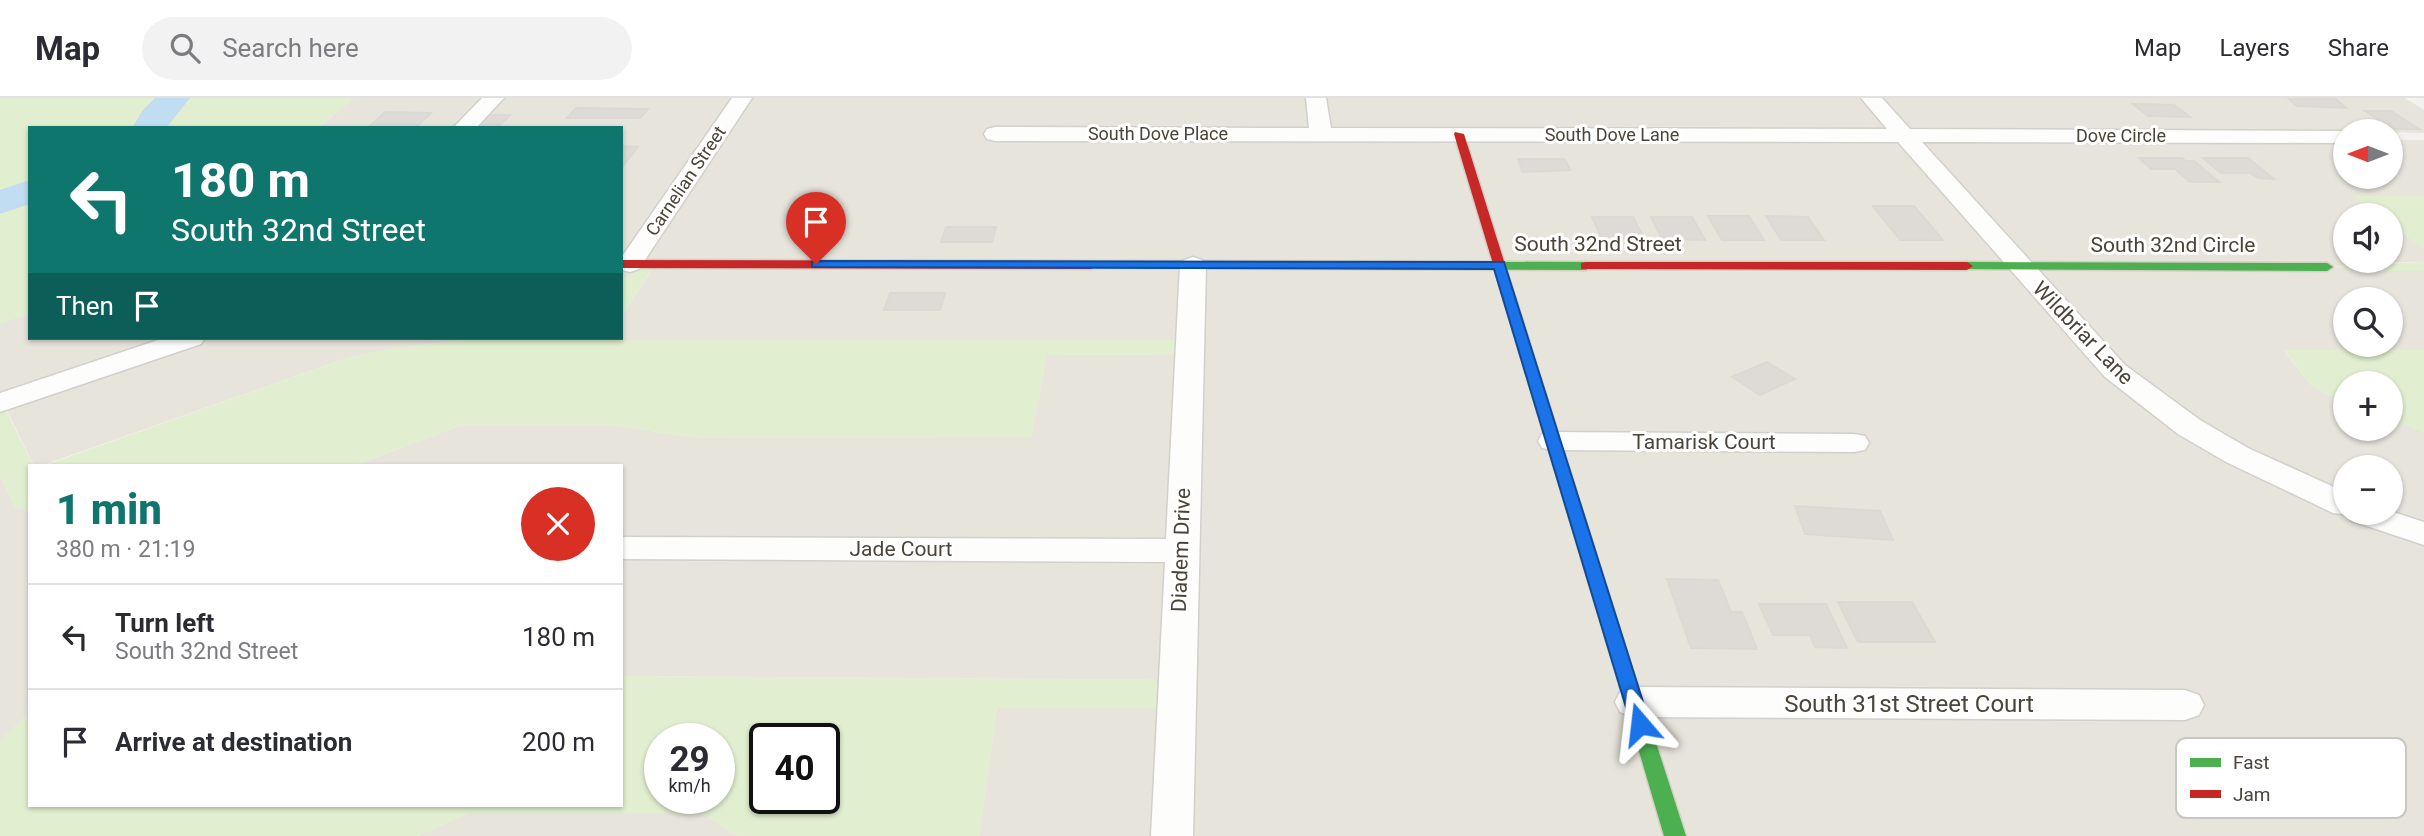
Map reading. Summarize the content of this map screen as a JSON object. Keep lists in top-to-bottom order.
{
  "streets": {
    "street": [
      "South Dove Place",
      "South Dove Lane",
      "Dove Circle",
      "Carnelian Street",
      "South 32nd Street",
      "South 32nd Circle",
      "Wildbriar Lane",
      "Tamarisk Court",
      "Jade Court",
      "Diadem Drive",
      "South 31st Street Court"
    ]
  },
  "crossings": [
    ["South Dove Place", "South Dove Lane"],
    ["South Dove Lane", "Dove Circle"],
    ["South Dove Lane", "Wildbriar Lane"],
    ["Dove Circle", "Wildbriar Lane"],
    ["Carnelian Street", "South 32nd Street"],
    ["South 32nd Street", "South 32nd Circle"],
    ["South 32nd Street", "Wildbriar Lane"],
    ["South 32nd Street", "Diadem Drive"],
    ["South 32nd Circle", "Wildbriar Lane"],
    ["Jade Court", "Diadem Drive"]
  ],
  "legend": ["Fast", "Jam"],
  "north": "left",
  "page": {
    "header": "Map",
    "search": "Search here",
    "nav": ["Map", "Layers", "Share"],
    "map_buttons": ["+", "−"],
    "turn": ["180 m", "South 32nd Street"],
    "then": "Then",
    "heading": ["1 min", "380 m · 21:19"],
    "list": [
      {
        "name": "Turn left",
        "note": "South 32nd Street",
        "value": "180 m"
      },
      {
        "name": "Arrive at destination",
        "value": "200 m"
      }
    ],
    "speed": "29 km/h",
    "limit": "40"
  }
}
